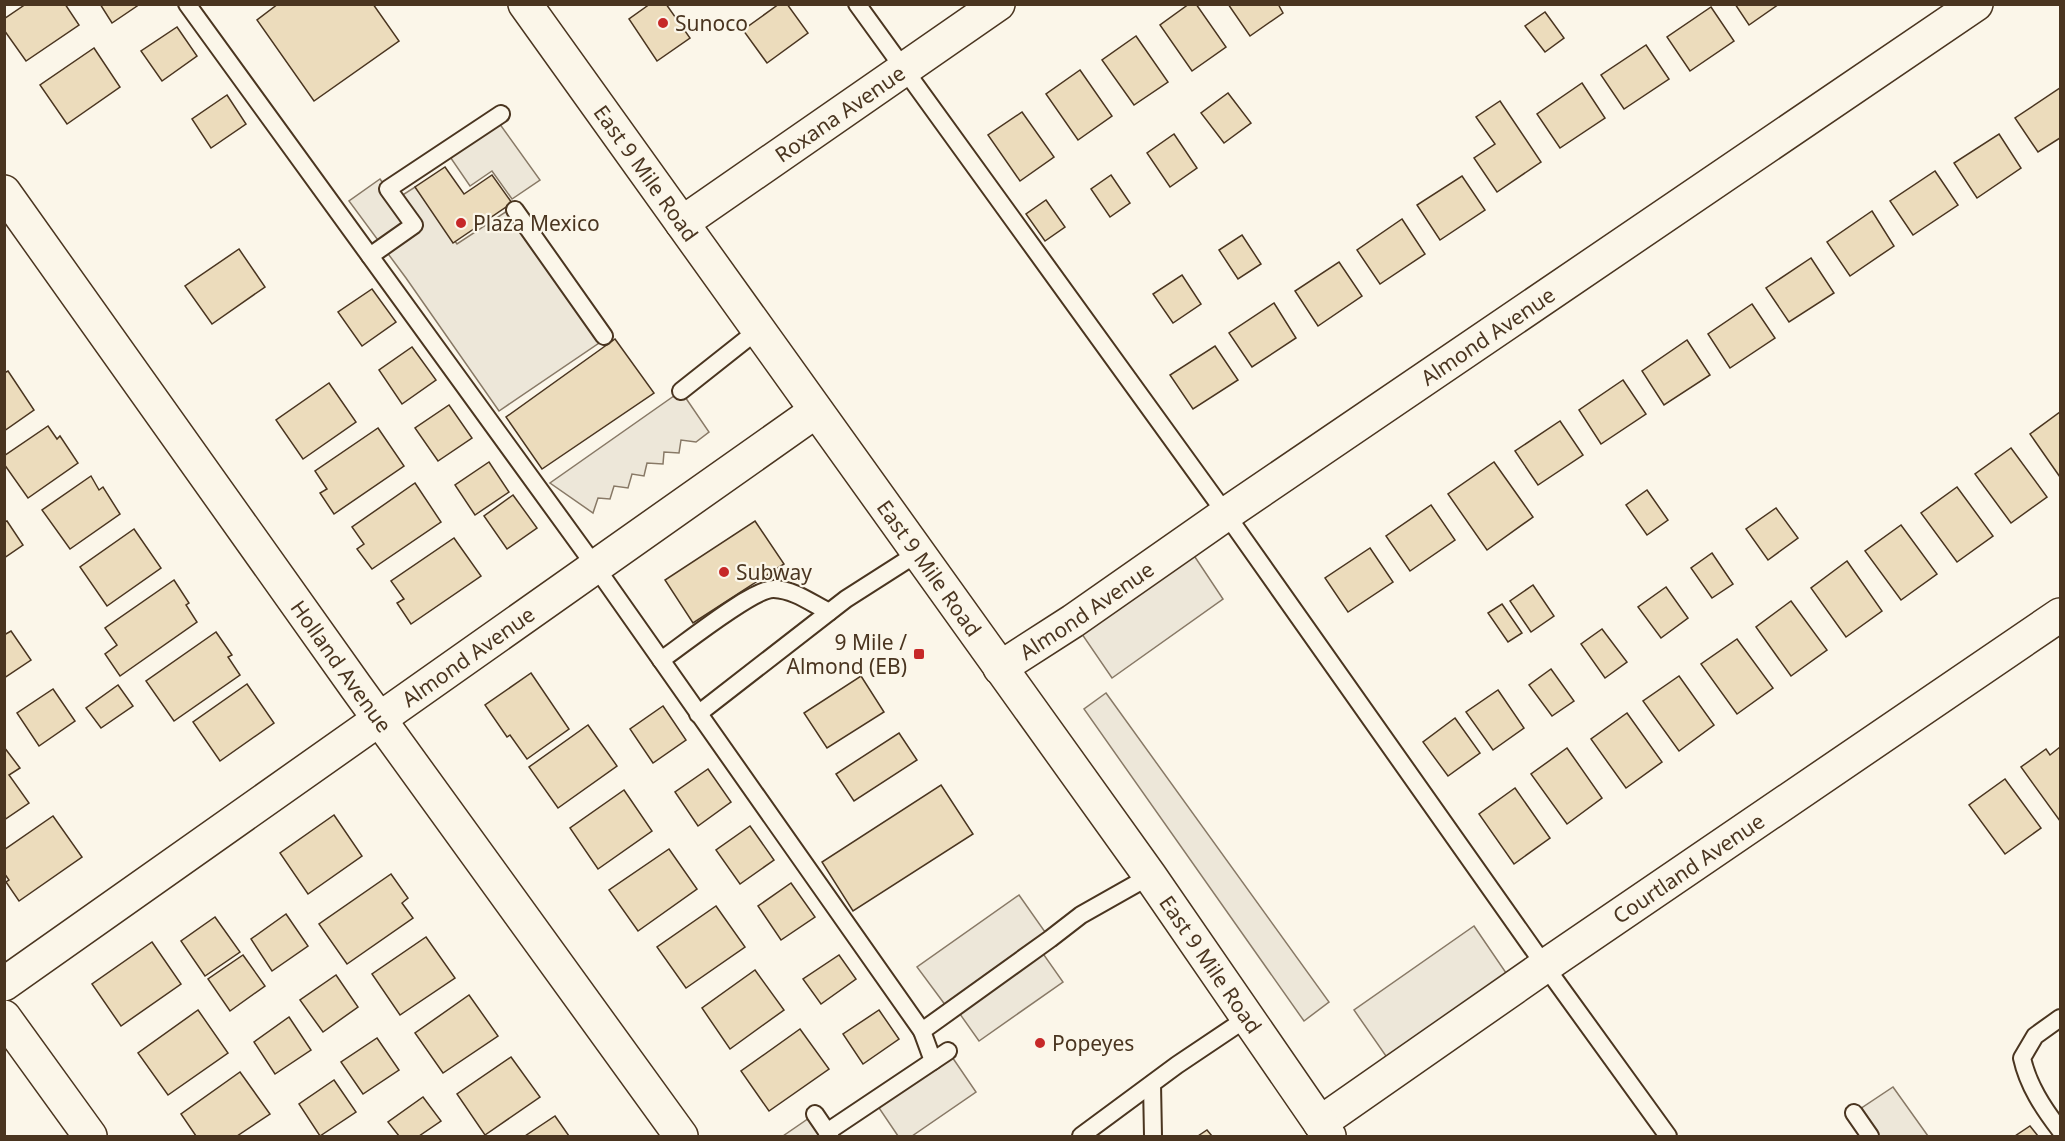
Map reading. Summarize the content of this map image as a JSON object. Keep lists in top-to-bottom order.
{
  "streets": {
    "street": [
      "Roxana Avenue",
      "East 9 Mile Road",
      "Almond Avenue",
      "Holland Avenue",
      "Courtland Avenue"
    ]
  },
  "crossings": [
    ["Roxana Avenue", "East 9 Mile Road"],
    ["East 9 Mile Road", "Almond Avenue"],
    ["East 9 Mile Road", "Courtland Avenue"],
    ["Almond Avenue", "Holland Avenue"]
  ],
  "places": {
    "other": [
      "Sunoco",
      "Plaza Mexico",
      "Subway",
      "Popeyes"
    ],
    "transit": ["9 Mile / Almond (EB)"]
  }
}
